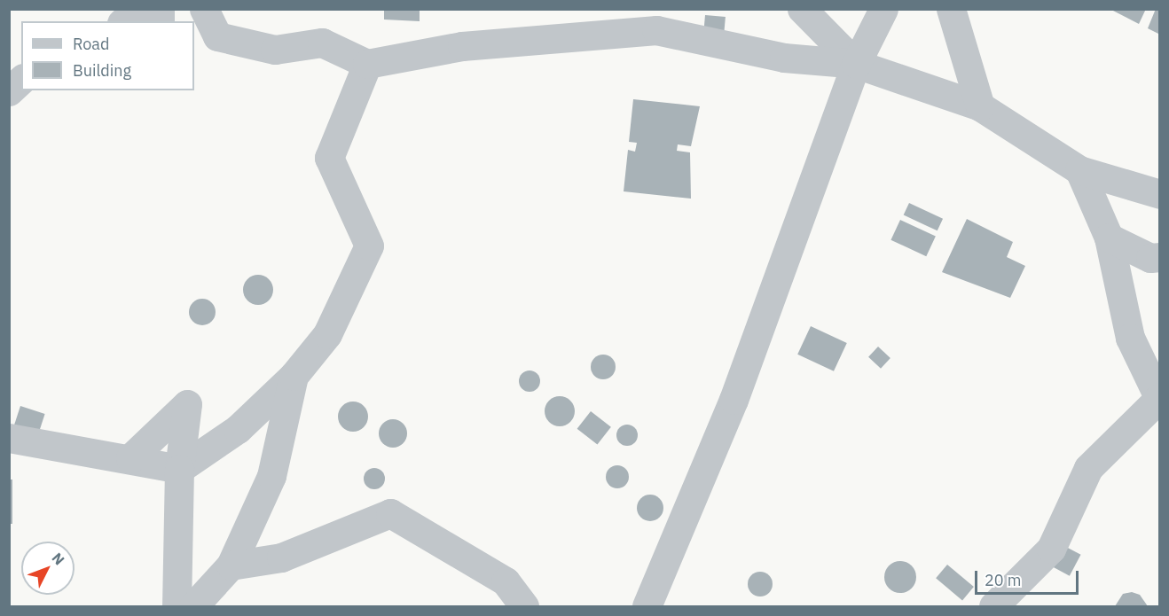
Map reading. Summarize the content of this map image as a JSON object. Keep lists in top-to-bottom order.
{
  "legend": ["Road", "Building"],
  "scale_bar": "20 m",
  "north": "top right"
}
